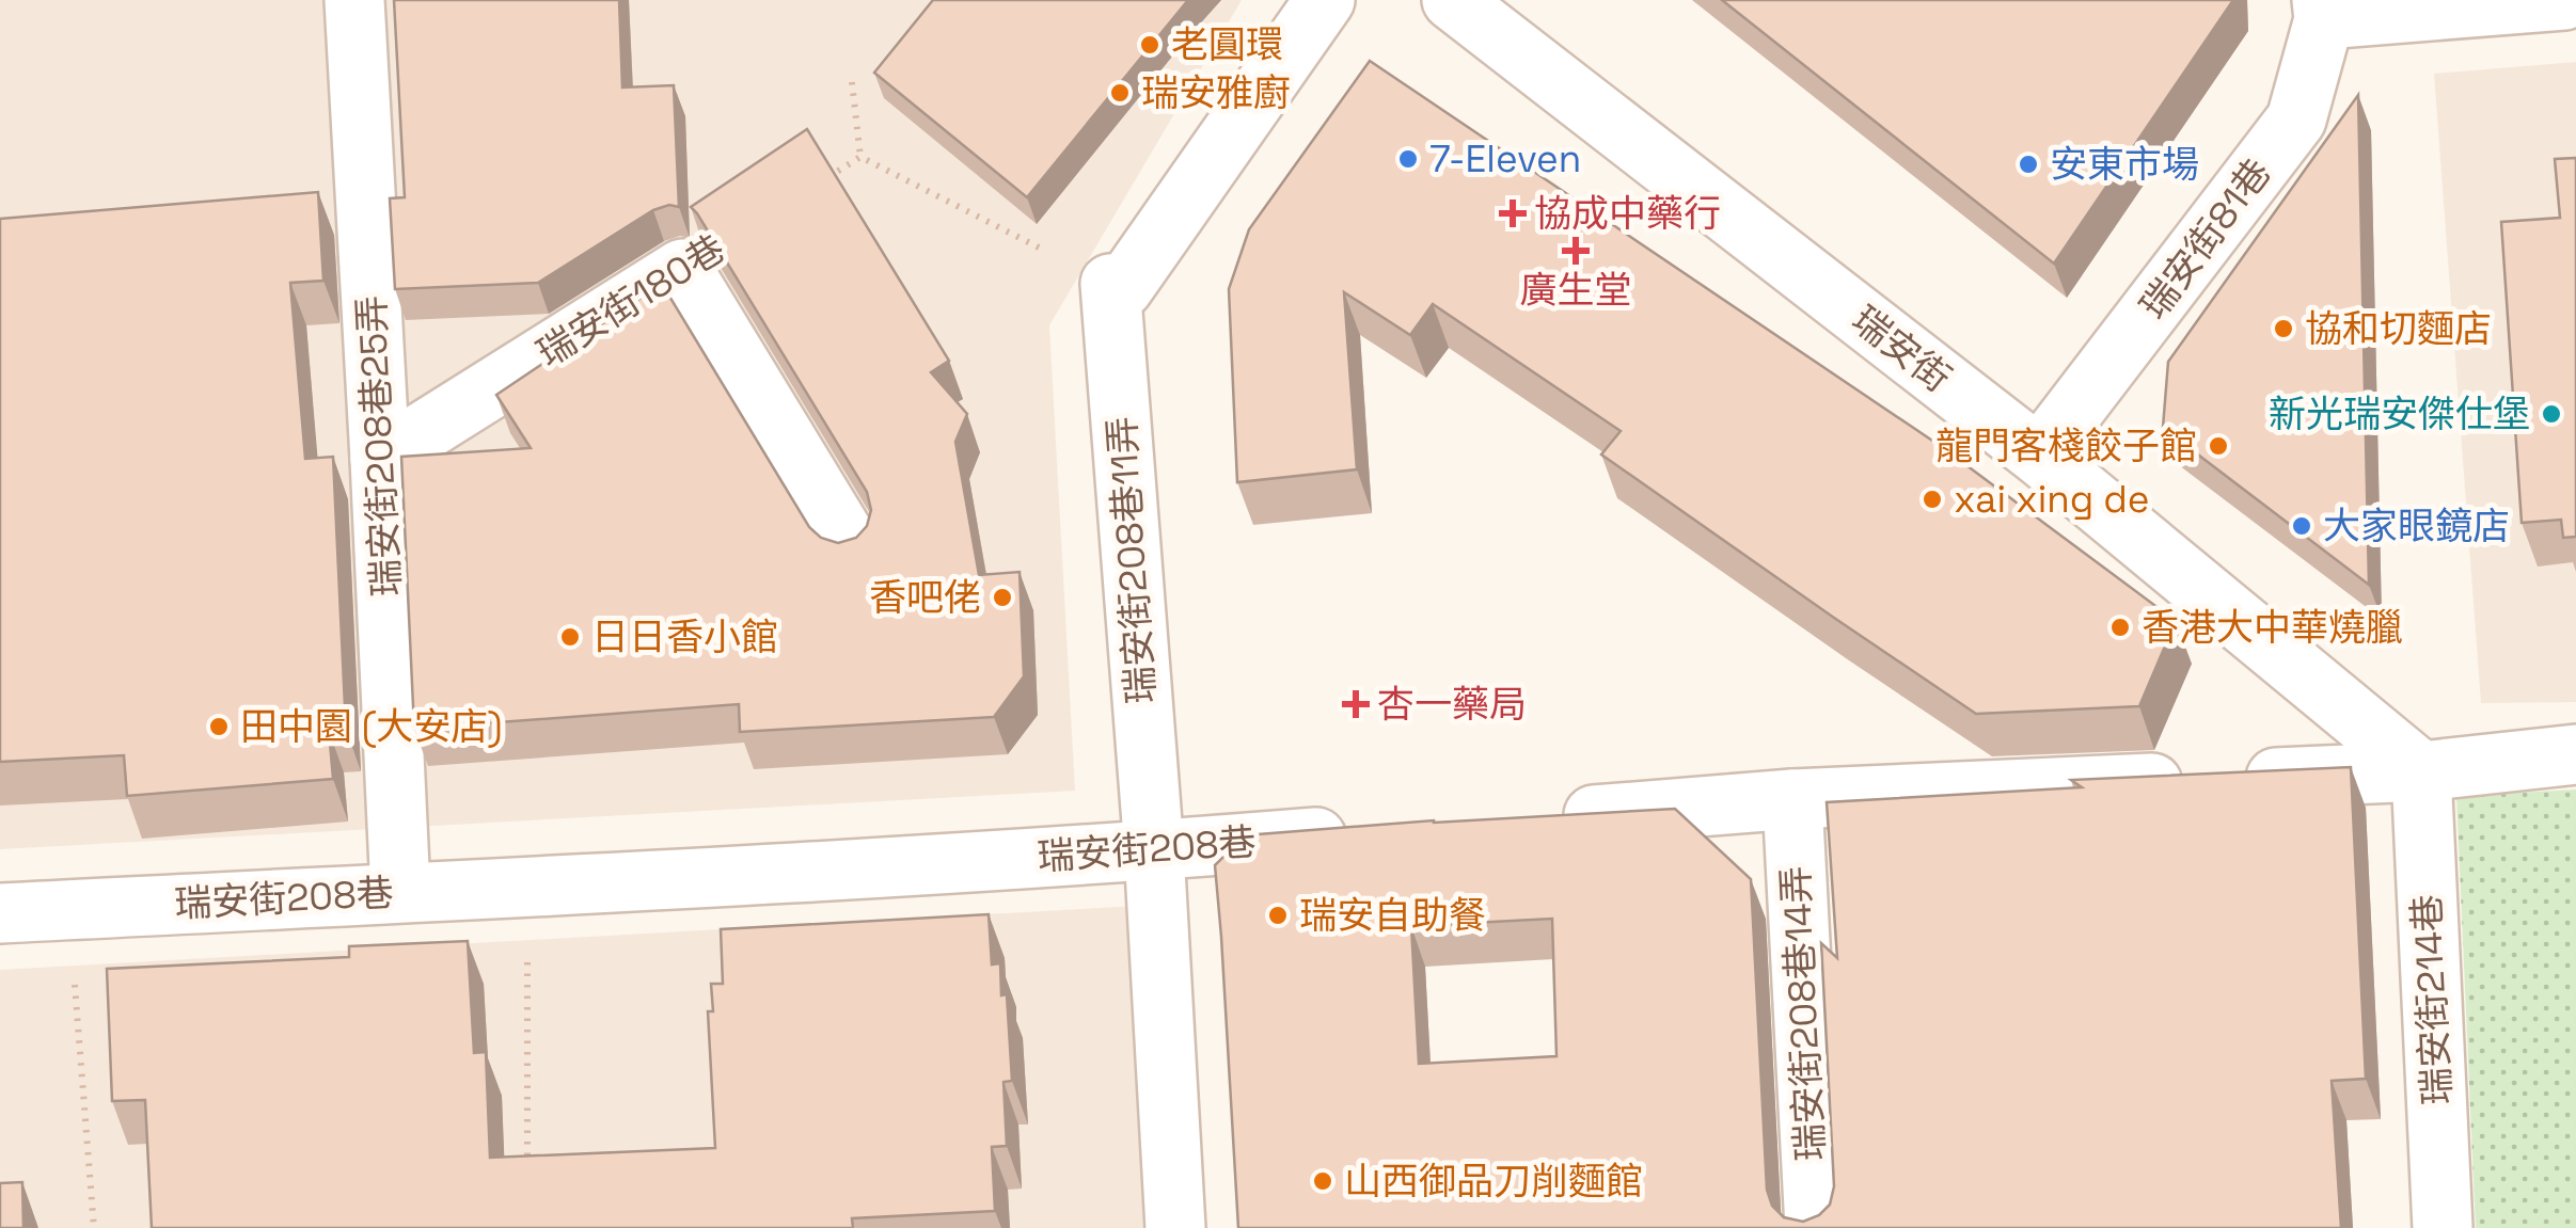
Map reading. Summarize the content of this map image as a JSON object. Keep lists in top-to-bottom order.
{
  "streets": {
    "street": [
      "瑞安街81巷",
      "瑞安街180巷",
      "瑞安街",
      "瑞安街208巷25弄",
      "瑞安街208巷11弄",
      "瑞安街208巷",
      "瑞安街214巷",
      "瑞安街208巷14弄"
    ]
  },
  "crossings": [
    ["瑞安街81巷", "瑞安街"],
    ["瑞安街180巷", "瑞安街208巷25弄"],
    ["瑞安街", "瑞安街214巷"],
    ["瑞安街208巷25弄", "瑞安街208巷"],
    ["瑞安街208巷11弄", "瑞安街208巷"]
  ],
  "places": {
    "other": [
      "老圓環",
      "瑞安雅廚",
      "7-Eleven",
      "安東市場",
      "協和切麵店",
      "新光瑞安傑仕堡",
      "龍門客棧餃子館",
      "xai xing de",
      "大家眼鏡店",
      "香吧佬",
      "香港大中華燒臘",
      "日日香小館",
      "田中園 (大安店)",
      "瑞安自助餐",
      "山西御品刀削麵館"
    ],
    "health": ["協成中藥行", "廣生堂", "杏一藥局"]
  }
}
